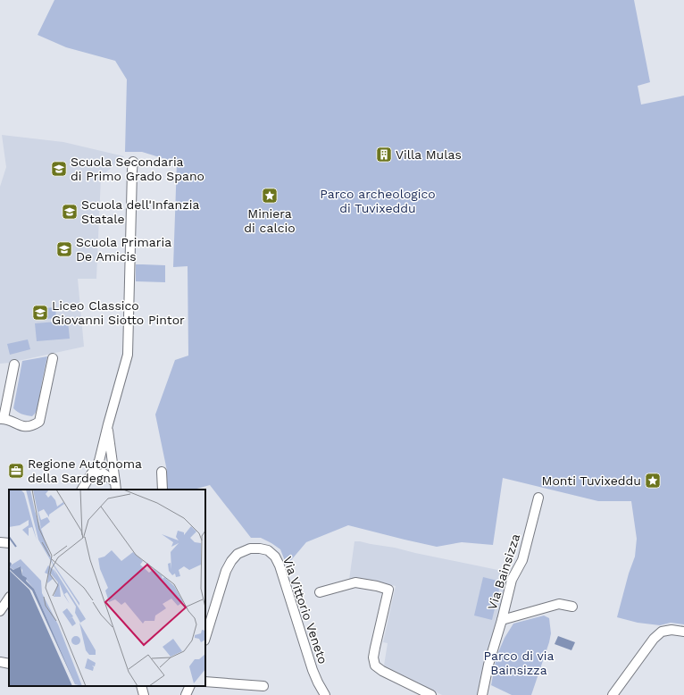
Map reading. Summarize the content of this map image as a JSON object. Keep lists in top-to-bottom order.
{
  "streets": {
    "street": ["Via Bainsizza", "Via Vittorio Veneto"]
  },
  "parks": ["Parco archeologico di Tuvixeddu", "Parco di via Bainsizza"],
  "places": {
    "building": ["Villa Mulas"],
    "school or university": [
      "Scuola Secondaria di Primo Grado Spano",
      "Scuola dell'Infanzia Statale",
      "Scuola Primaria De Amicis",
      "Liceo Classico Giovanni Siotto Pintor"
    ],
    "place": ["Miniera di calcio", "Monti Tuvixeddu"],
    "office": ["Regione Autonoma della Sardegna"]
  }
}
